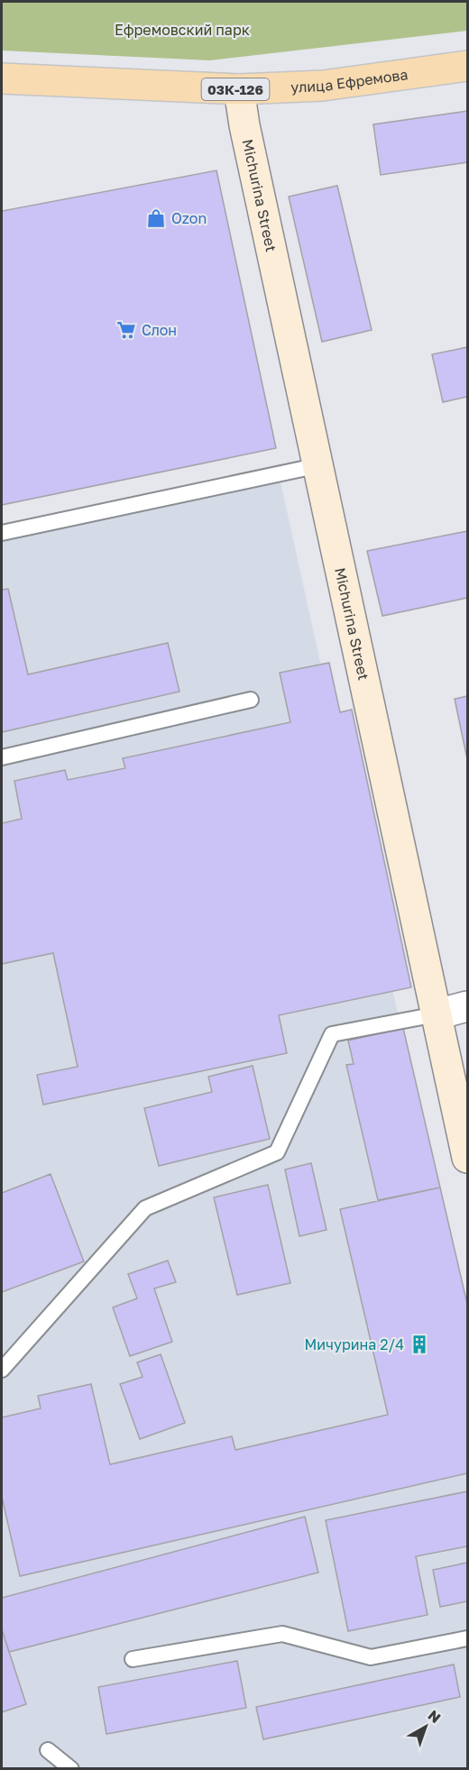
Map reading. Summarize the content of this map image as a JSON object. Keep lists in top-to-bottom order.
{
  "streets": {
    "main road": ["улица Ефремова", "03К-126"],
    "street": ["Michurina Street"]
  },
  "crossings": [
    ["улица Ефремова", "Michurina Street"]
  ],
  "parks": ["Ефремовский парк"],
  "places": {
    "shop": ["Ozon"],
    "supermarket": ["Слон"],
    "building": ["Мичурина 2/4"]
  },
  "north": "top right"
}
